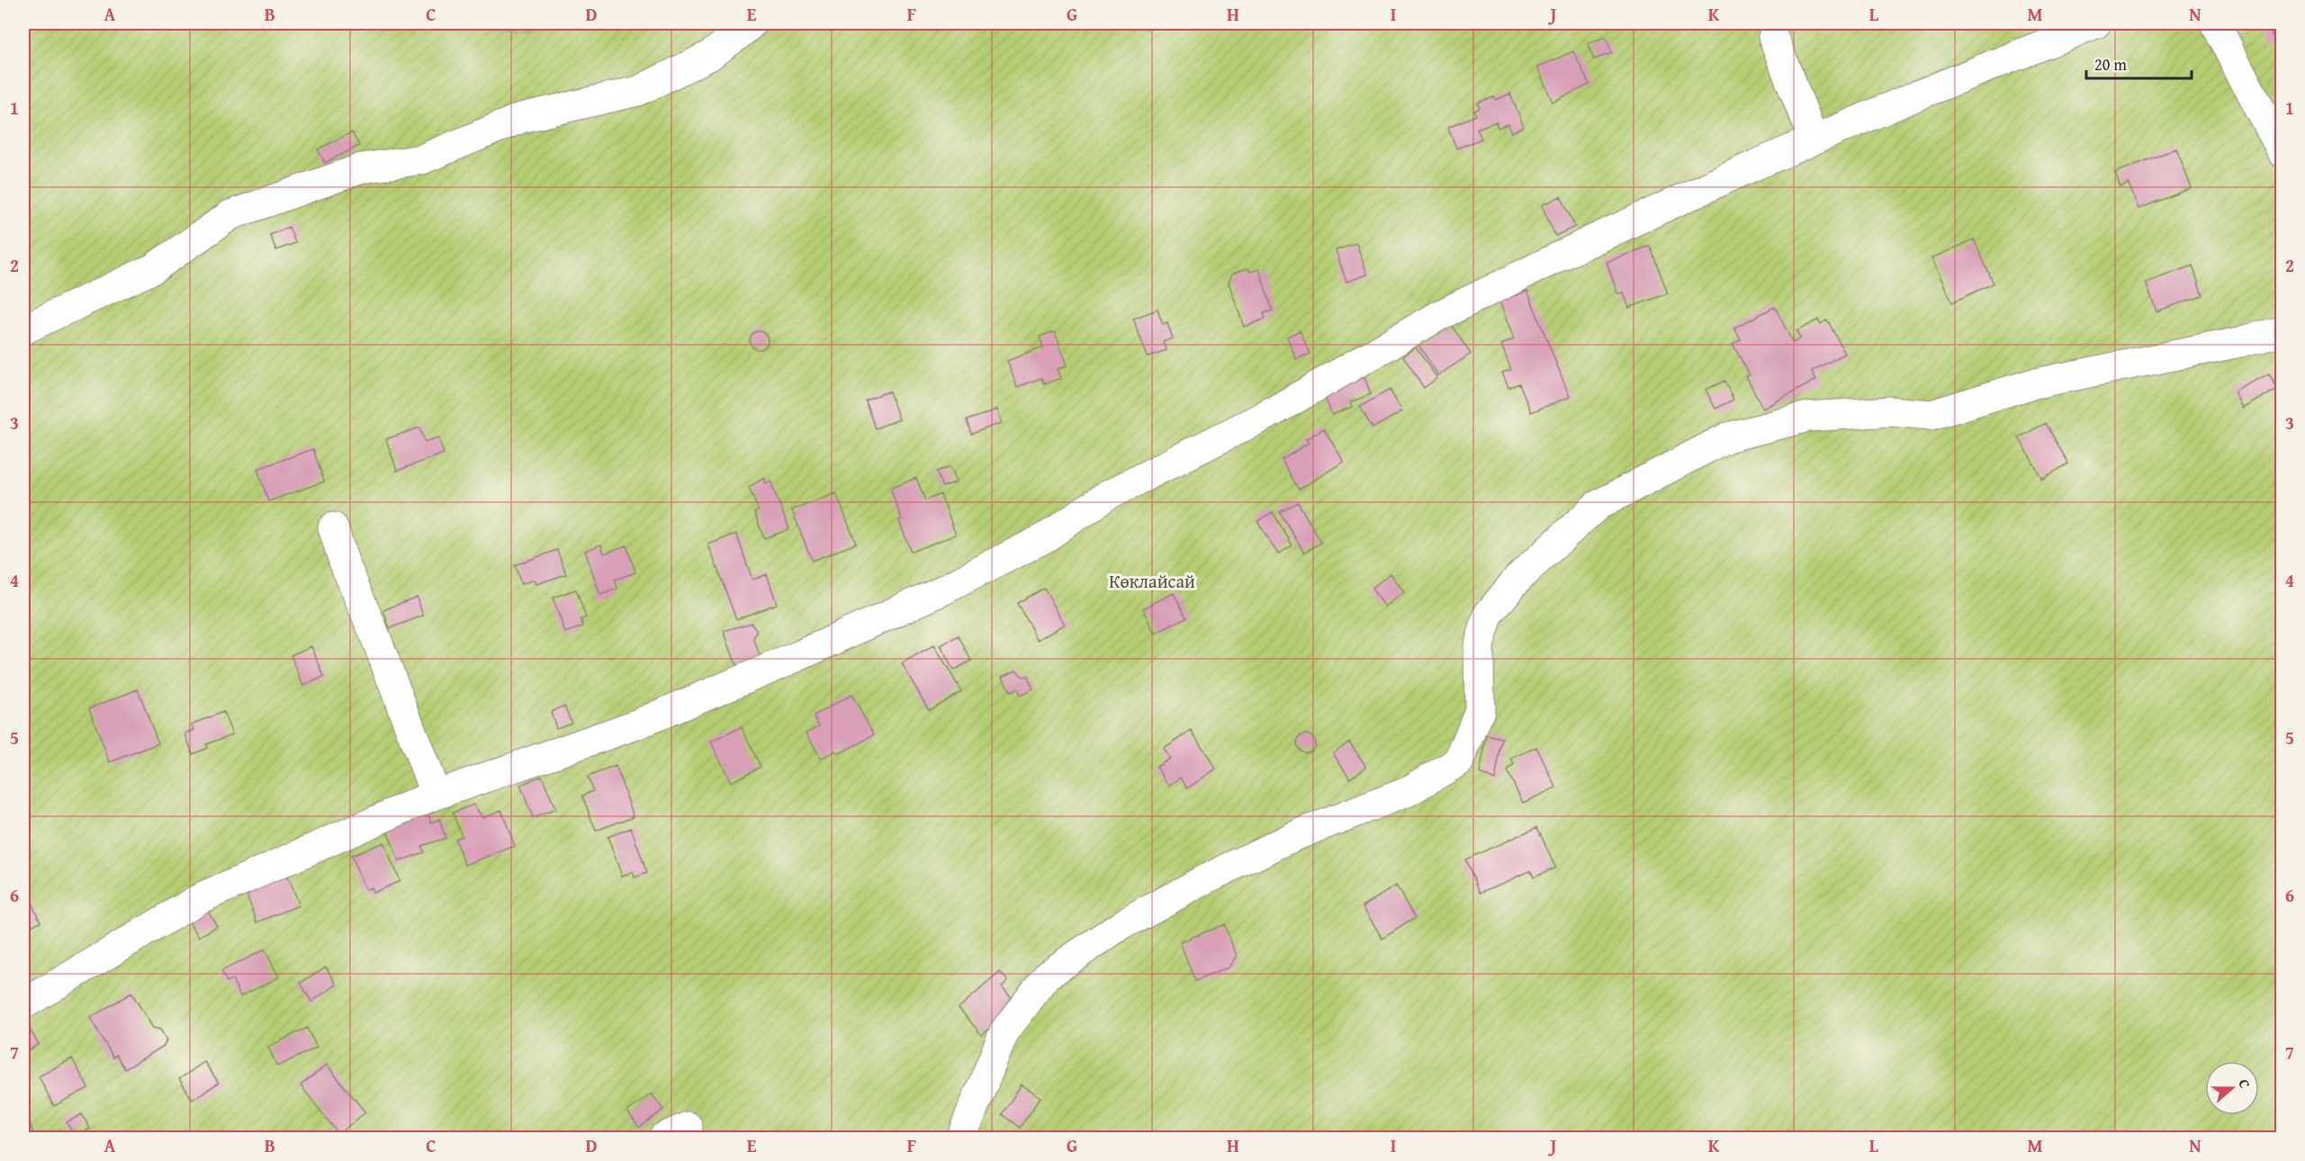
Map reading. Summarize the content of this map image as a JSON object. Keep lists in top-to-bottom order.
{
  "parks": ["Көклайсай"],
  "scale_bar": "20 m",
  "north": "right",
  "grid": {
    "columns": [
      "A",
      "B",
      "C",
      "D",
      "E",
      "F",
      "G",
      "H",
      "I",
      "J",
      "K",
      "L",
      "M",
      "N"
    ],
    "rows": [
      "1",
      "2",
      "3",
      "4",
      "5",
      "6",
      "7"
    ]
  }
}
